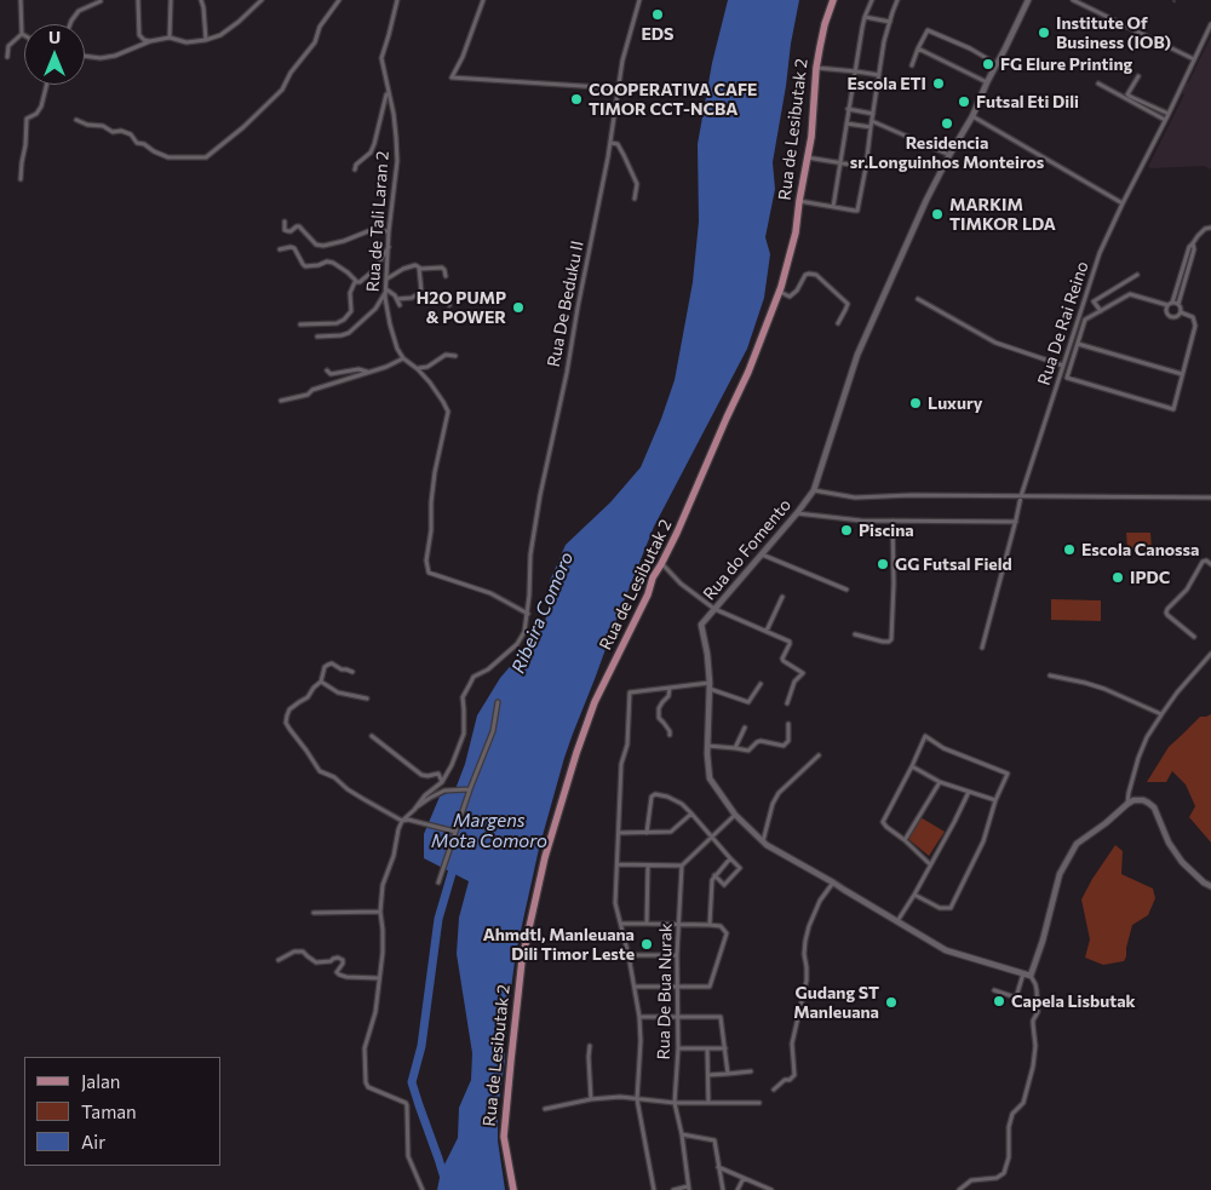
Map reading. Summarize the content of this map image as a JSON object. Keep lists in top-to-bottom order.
{
  "streets": {
    "main road": ["Rua de Lesibutak 2"],
    "street": [
      "Rua de Tali Laran 2",
      "Rua De Beduku II",
      "Rua De Rai Reino",
      "Rua do Fomento",
      "Rua De Bua Nurak"
    ]
  },
  "water": ["Ribeira Comoro", "Margens Mota Comoro"],
  "places": [
    "EDS",
    "Institute Of Business (IOB)",
    "FG Elure Printing",
    "Escola ETI",
    "COOPERATIVA CAFE TIMOR CCT-NCBA",
    "Futsal Eti Dili",
    "Residencia sr.Longuinhos Monteiros",
    "MARKIM TIMKOR LDA",
    "H2O PUMP & POWER",
    "Luxury",
    "Piscina",
    "Escola Canossa",
    "GG Futsal Field",
    "IPDC",
    "Ahmdtl, Manleuana Dili Timor Leste",
    "Capela Lisbutak",
    "Gudang ST Manleuana"
  ],
  "legend": ["Jalan", "Taman", "Air"],
  "north": "top"
}
